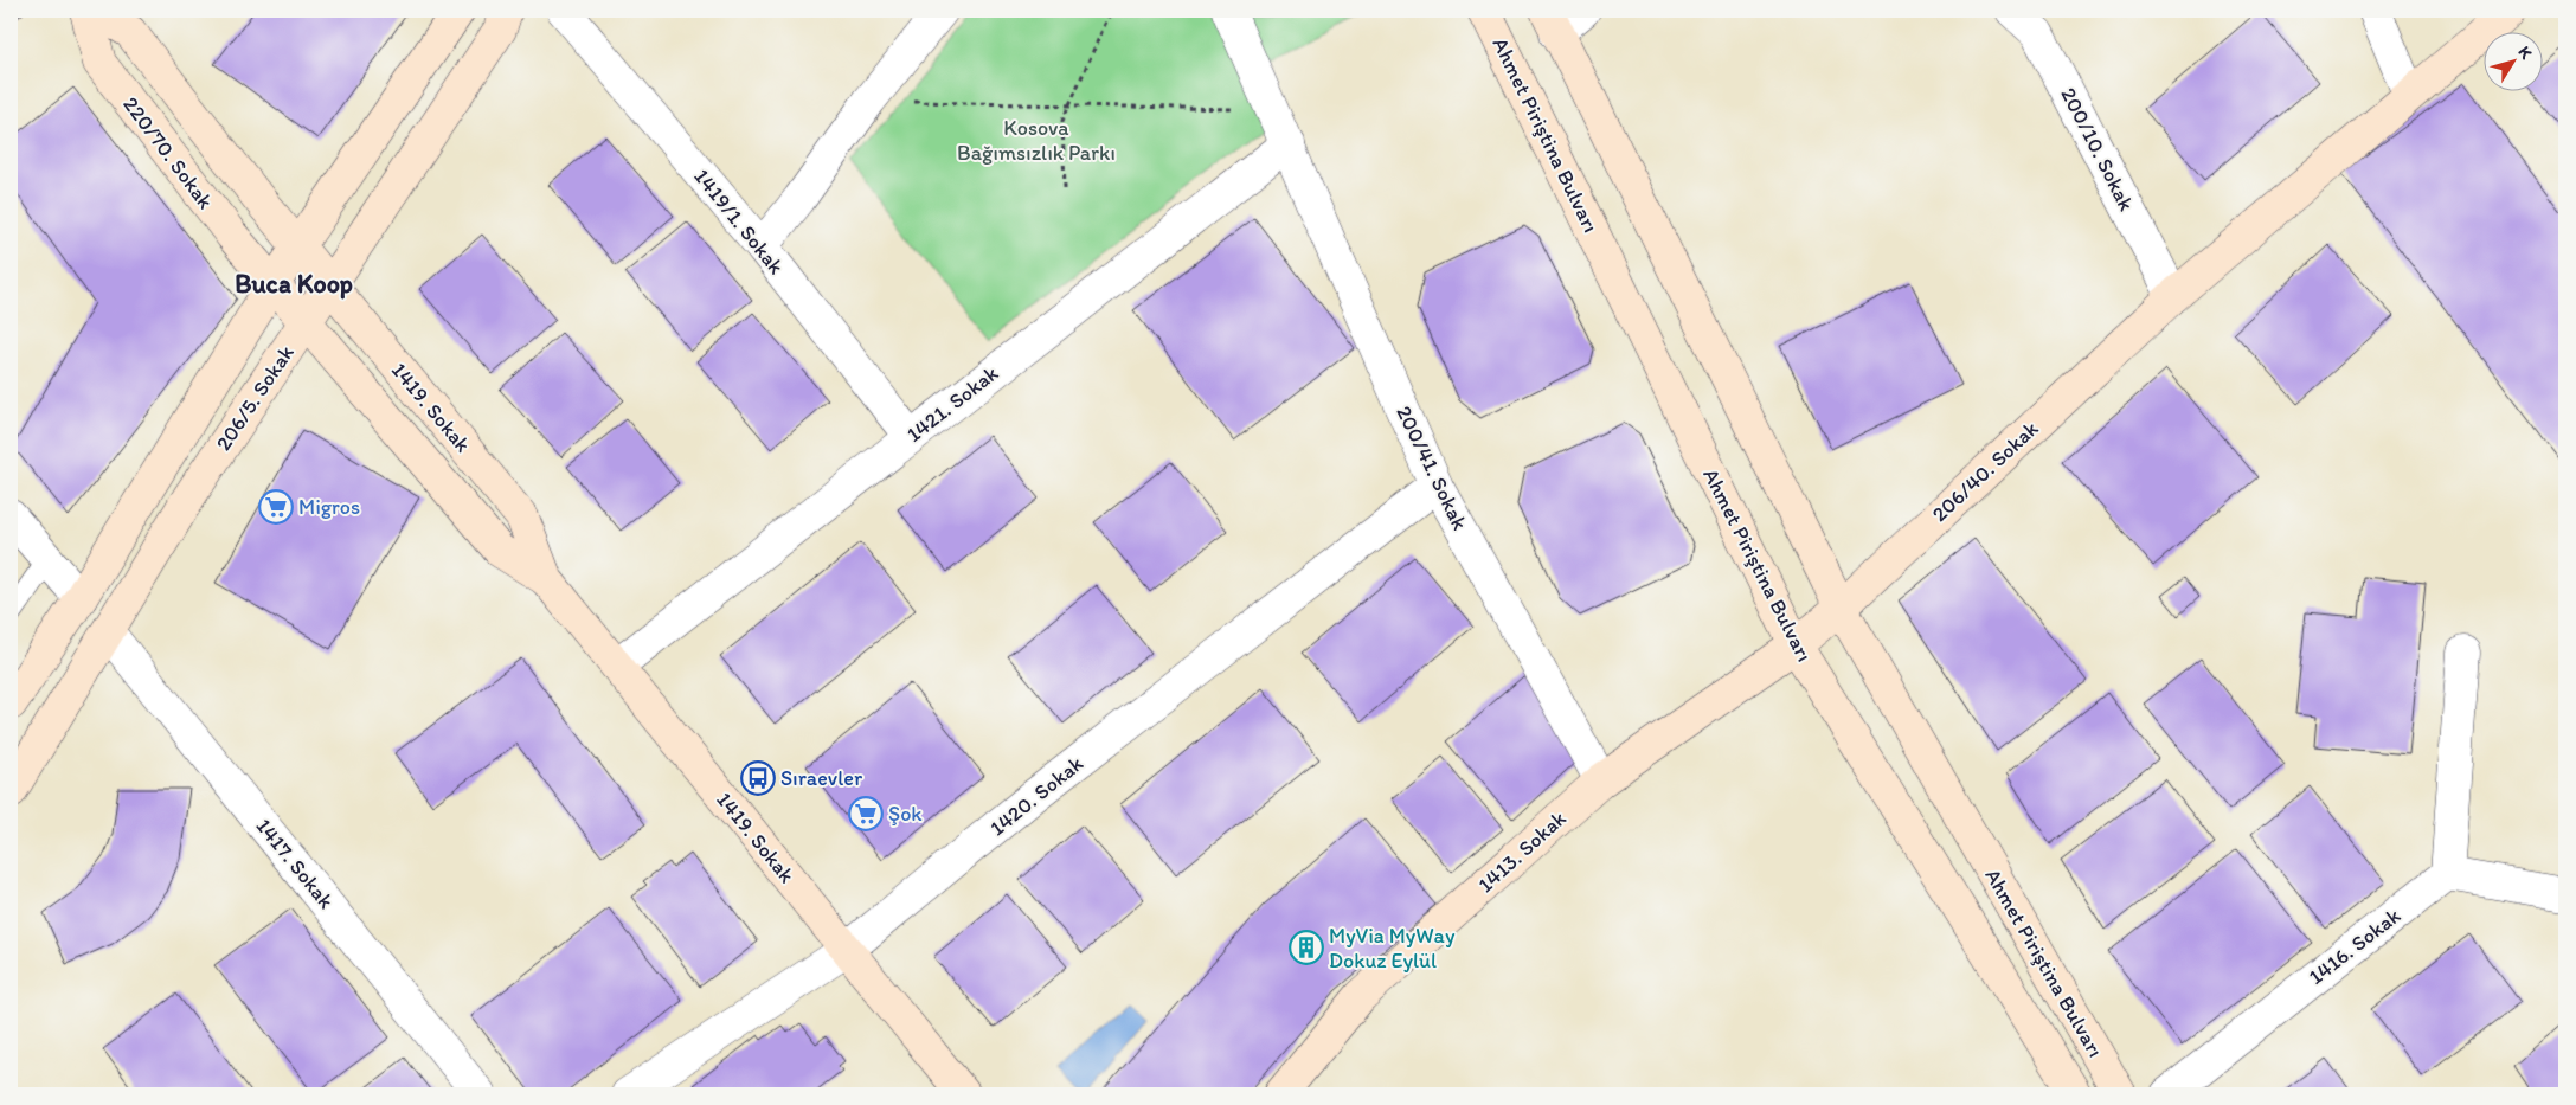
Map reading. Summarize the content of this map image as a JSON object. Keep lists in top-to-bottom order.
{
  "streets": {
    "main road": [
      "Ahmet Piriştina Bulvarı",
      "220/70. Sokak",
      "206/5. Sokak",
      "1419. Sokak",
      "206/40. Sokak",
      "1413. Sokak"
    ],
    "street": [
      "200/10. Sokak",
      "1419/1. Sokak",
      "1421. Sokak",
      "200/41. Sokak",
      "1420. Sokak",
      "1417. Sokak",
      "1416. Sokak"
    ]
  },
  "crossings": [
    ["Ahmet Piriştina Bulvarı", "206/40. Sokak"],
    ["Ahmet Piriştina Bulvarı", "1413. Sokak"],
    ["200/10. Sokak", "206/40. Sokak"],
    ["220/70. Sokak", "206/5. Sokak"],
    ["220/70. Sokak", "1419. Sokak"],
    ["1419/1. Sokak", "1421. Sokak"],
    ["206/5. Sokak", "1419. Sokak"],
    ["206/5. Sokak", "1417. Sokak"],
    ["1421. Sokak", "1419. Sokak"],
    ["1421. Sokak", "200/41. Sokak"],
    ["1419. Sokak", "1420. Sokak"],
    ["200/41. Sokak", "1420. Sokak"],
    ["200/41. Sokak", "1413. Sokak"],
    ["206/40. Sokak", "1413. Sokak"]
  ],
  "districts": ["Buca Koop"],
  "parks": ["Kosova Bağımsızlık Parkı"],
  "places": {
    "supermarket": ["Migros", "Şok"],
    "bus stop": ["Sıraevler"],
    "building": ["MyVia MyWay Dokuz Eylül"]
  },
  "north": "top right"
}
